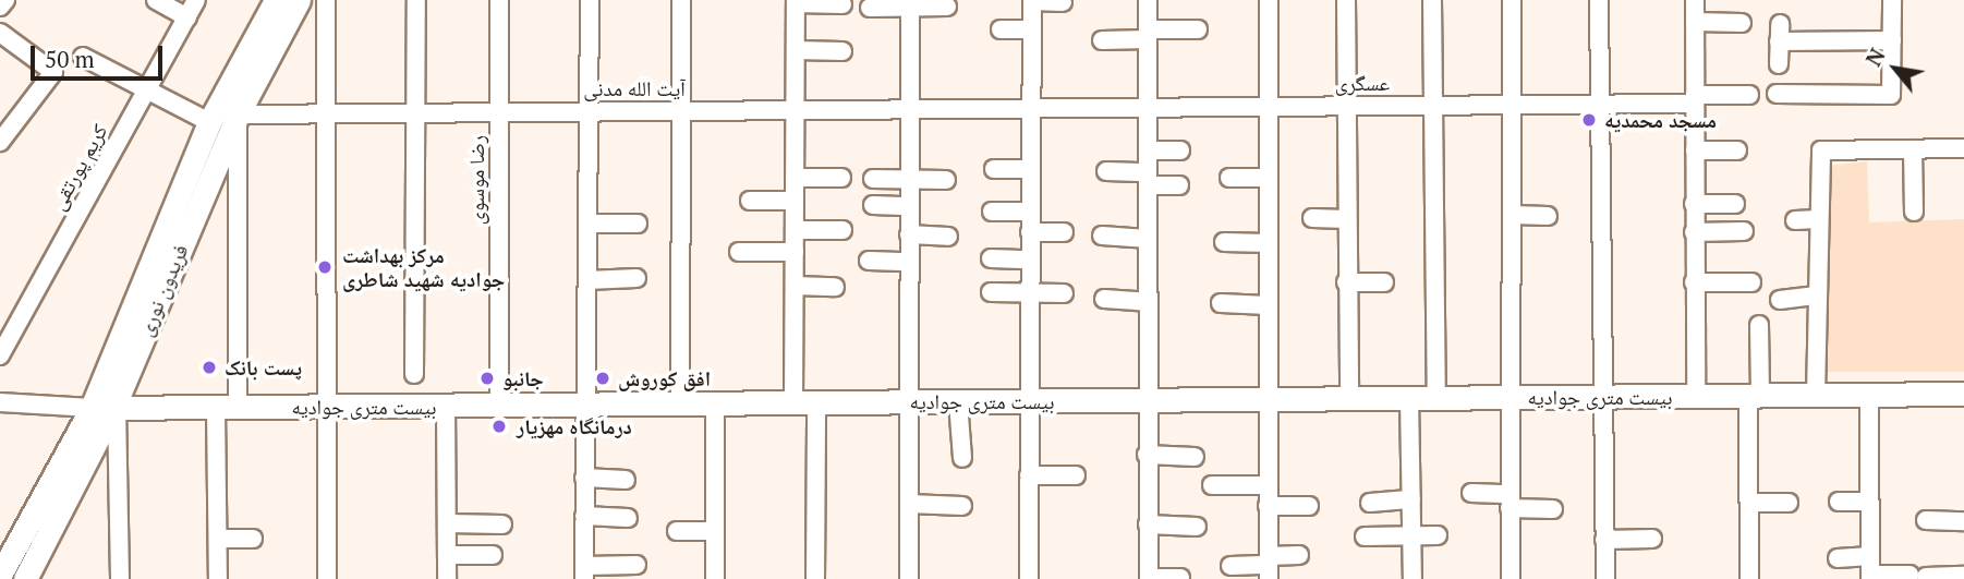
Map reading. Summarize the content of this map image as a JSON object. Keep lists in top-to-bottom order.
{
  "streets": {
    "main road": ["فریدون نوری", "بیست متری جوادیه"],
    "street": [
      "عسگری",
      "آیت‌ الله مدنی",
      "کریم پورتقی",
      "رضا موسوی"
    ]
  },
  "crossings": [
    ["عسگری", "آیت‌ الله مدنی"],
    ["آیت‌ الله مدنی", "رضا موسوی"],
    ["آیت‌ الله مدنی", "فریدون نوری"],
    ["رضا موسوی", "بیست متری جوادیه"],
    ["فریدون نوری", "بیست متری جوادیه"]
  ],
  "places": [
    "مسجد محمدیه",
    "مرکز بهداشت جوادیه شهید شاطری",
    "پست بانک",
    "جانبو",
    "افق کوروش",
    "درمانگاه مهزیار"
  ],
  "scale_bar": "50 m",
  "north": "top left"
}
